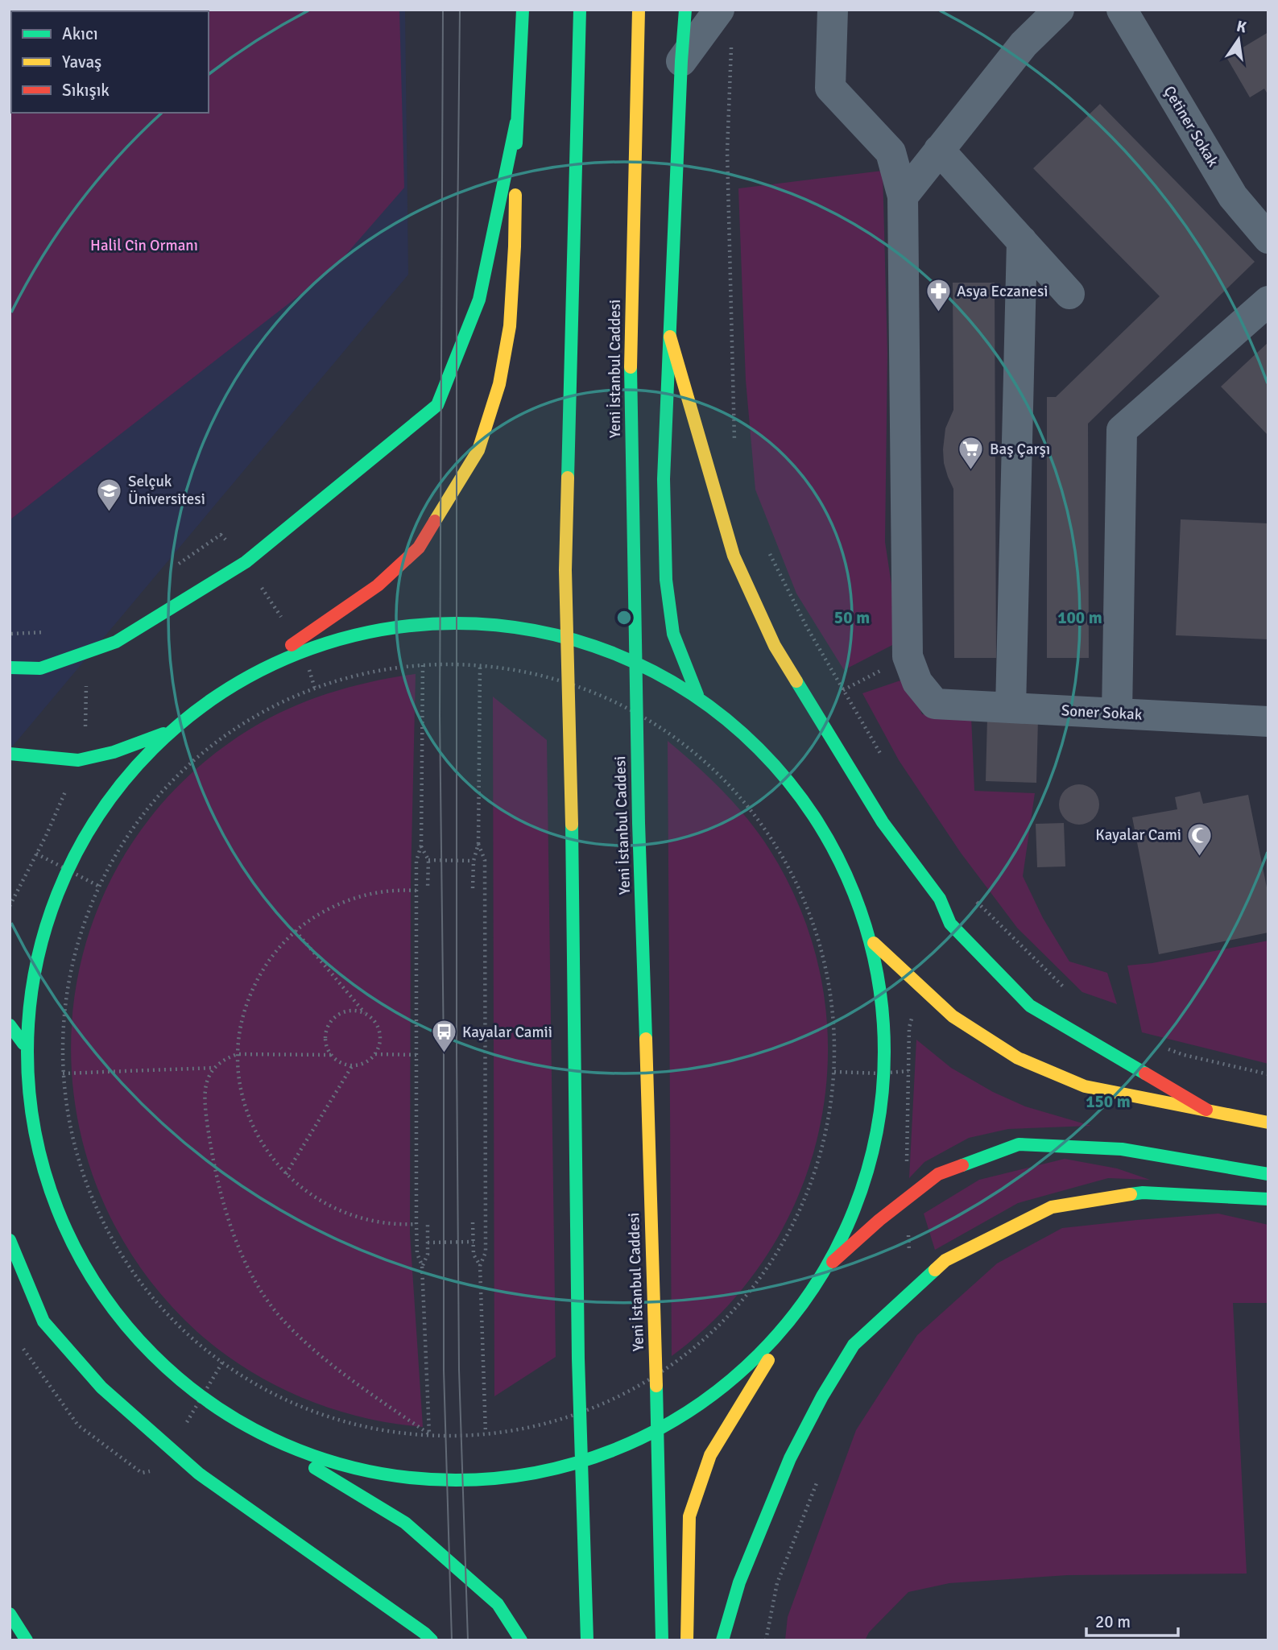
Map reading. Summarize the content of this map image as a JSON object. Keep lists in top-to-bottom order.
{
  "streets": {
    "main road": ["Yeni İstanbul Caddesi"],
    "street": ["Çetiner Sokak", "Soner Sokak"]
  },
  "parks": ["Halil Cin Ormanı"],
  "places": {
    "pharmacy": ["Asya Eczanesi"],
    "supermarket": ["Baş Çarşı"],
    "school or university": ["Selçuk Üniversitesi"],
    "mosque": ["Kayalar Cami"],
    "bus stop": ["Kayalar Camii"]
  },
  "legend": ["Akıcı", "Yavaş", "Sıkışık"],
  "scale_bar": "20 m",
  "north": "top",
  "rings": ["50 m", "100 m", "150 m"]
}
